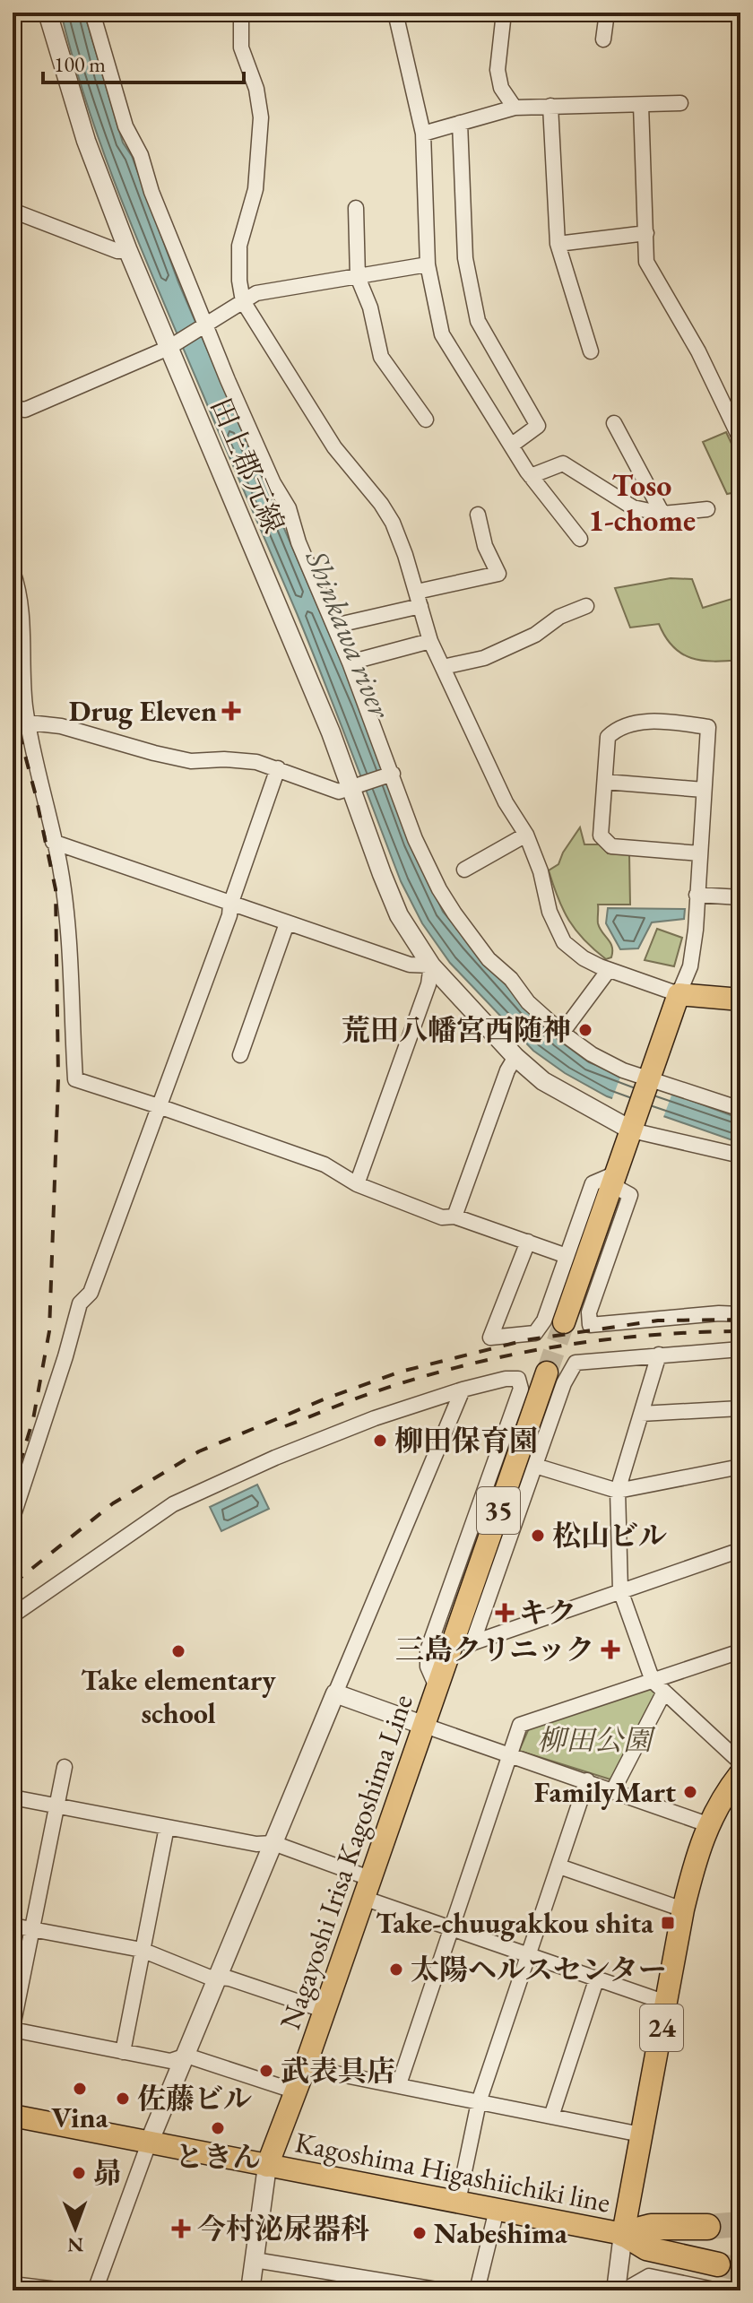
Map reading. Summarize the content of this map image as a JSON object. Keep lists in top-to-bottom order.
{
  "streets": {
    "main road": [
      "35",
      "Nagayoshi Irisa Kagoshima Line",
      "24",
      "Kagoshima Higashiichiki line"
    ],
    "street": ["田上郡元線"]
  },
  "crossings": [
    ["Nagayoshi Irisa Kagoshima Line", "Kagoshima Higashiichiki line"]
  ],
  "districts": ["Toso 1-chome"],
  "water": ["Shinkawa river"],
  "parks": ["柳田公園"],
  "places": {
    "health": [
      "Drug Eleven",
      "キク",
      "三島クリニック",
      "今村泌尿器科"
    ],
    "other": [
      "荒田八幡宮西随神",
      "柳田保育園",
      "松山ビル",
      "Take elementary school",
      "FamilyMart",
      "太陽ヘルスセンター",
      "武表具店",
      "Vina",
      "佐藤ビル",
      "ときん",
      "昴",
      "Nabeshima"
    ],
    "transit": ["Take-chuugakkou shita"]
  },
  "scale_bar": "100 m",
  "north": "bottom"
}
